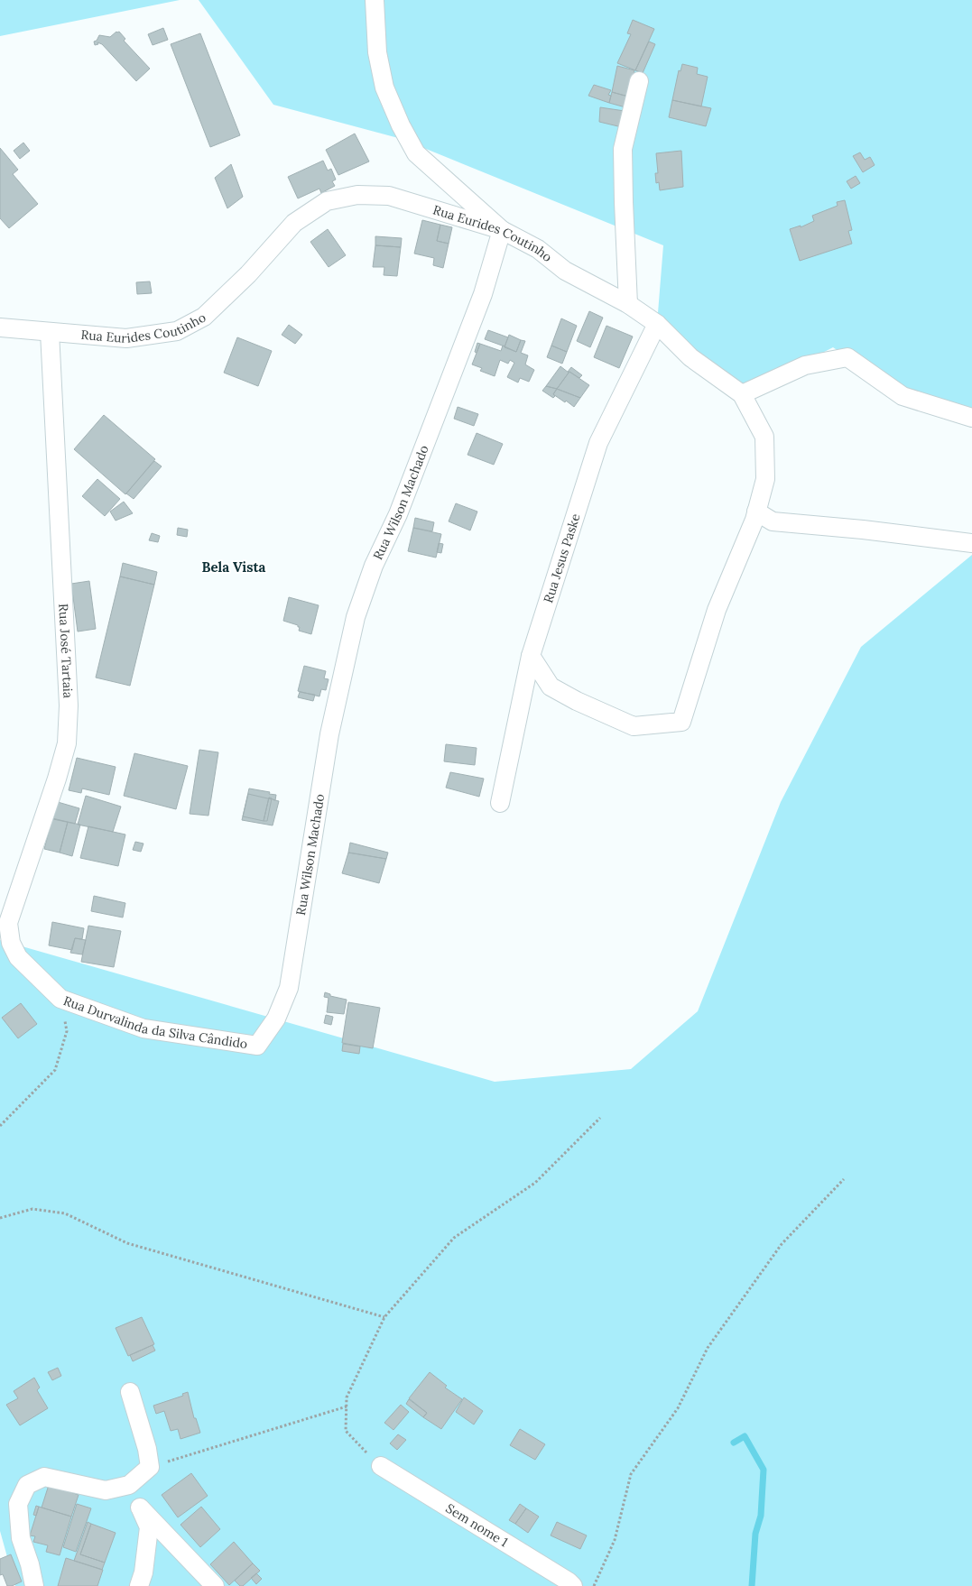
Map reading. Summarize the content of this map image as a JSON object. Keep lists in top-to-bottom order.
{
  "streets": {
    "street": [
      "Rua Eurides Coutinho",
      "Rua Wilson Machado",
      "Rua Jesus Paske",
      "Rua José Tartaia",
      "Rua Durvalinda da Silva Cândido",
      "Sem nome 1"
    ]
  },
  "crossings": [
    ["Rua Eurides Coutinho", "Rua Wilson Machado"],
    ["Rua Eurides Coutinho", "Rua Jesus Paske"],
    ["Rua Eurides Coutinho", "Rua José Tartaia"],
    ["Rua Wilson Machado", "Rua Durvalinda da Silva Cândido"],
    ["Rua José Tartaia", "Rua Durvalinda da Silva Cândido"]
  ],
  "districts": ["Bela Vista"]
}
